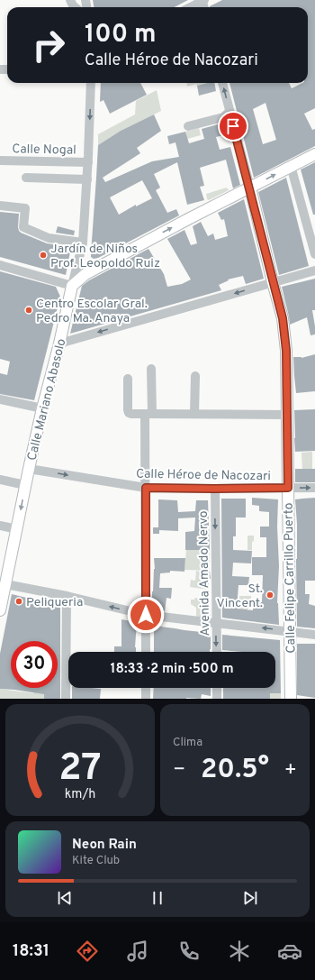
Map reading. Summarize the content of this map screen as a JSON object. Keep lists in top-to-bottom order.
{
  "streets": {
    "main road": ["Calle Mariano Abasolo", "Calle Felipe Carrillo Puerto"],
    "street": ["Calle Nogal", "Calle Héroe de Nacozari", "Avenida Amado Nervo"]
  },
  "crossings": [
    ["Calle Nogal", "Calle Mariano Abasolo"],
    ["Calle Mariano Abasolo", "Calle Héroe de Nacozari"],
    ["Calle Héroe de Nacozari", "Avenida Amado Nervo"],
    ["Calle Héroe de Nacozari", "Calle Felipe Carrillo Puerto"]
  ],
  "one_way": ["Calle Héroe de Nacozari"],
  "places": [
    "Jardín de Niños Prof. Leopoldo Ruiz",
    "Centro Escolar Gral. Pedro Ma. Anaya",
    "St. Vincent.",
    "Peliqueria"
  ],
  "page": {
    "turn": ["100 m", "Calle Héroe de Nacozari"],
    "limit": "30",
    "trip": "18:33 · 2 min · 500 m",
    "tile": "Clima",
    "heat": ["−", "20.5°", "+"],
    "song": ["Neon Rain", "Kite Club"],
    "tabs": "18:31",
    "gauge": ["27", "km/h"]
  }
}
